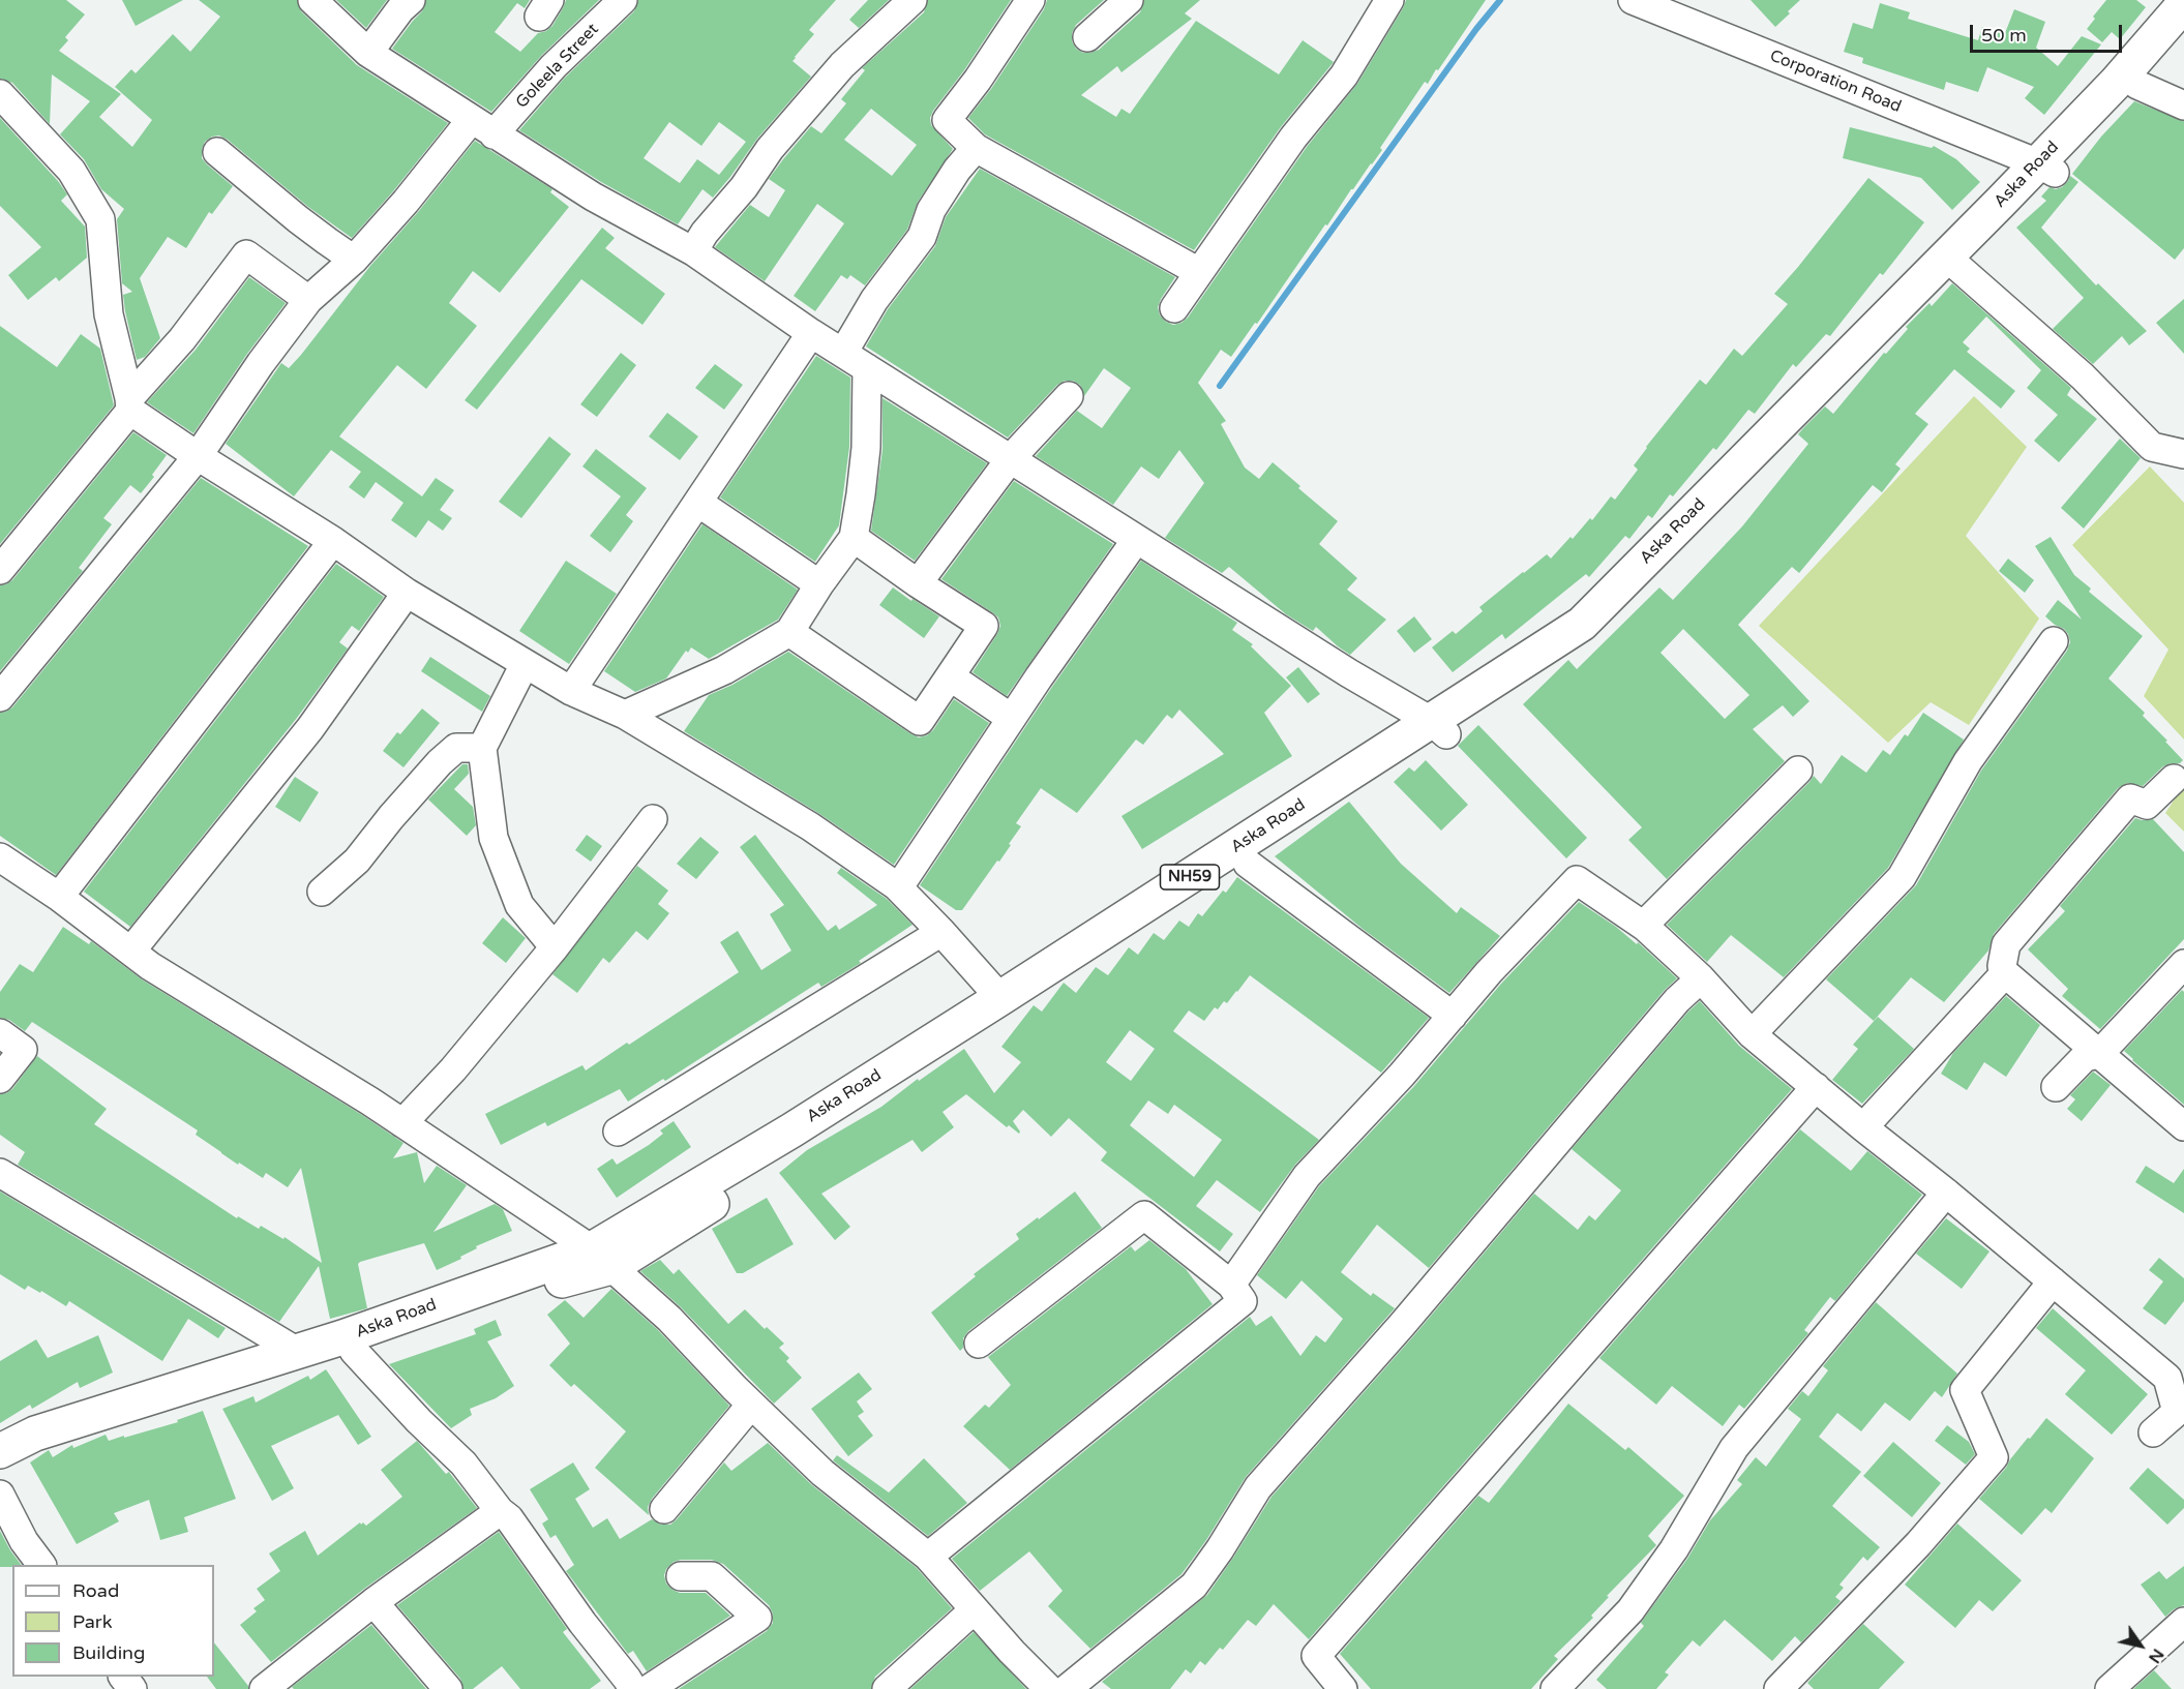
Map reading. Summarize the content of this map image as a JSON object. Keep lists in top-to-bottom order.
{
  "streets": {
    "highway": ["Aska Road", "NH59"],
    "street": ["Goleela Street", "Corporation Road"]
  },
  "crossings": [
    ["Corporation Road", "Aska Road"],
    ["Corporation Road", "NH59"],
    ["Aska Road", "NH59"]
  ],
  "legend": ["Road", "Park", "Building"],
  "scale_bar": "50 m",
  "north": "bottom right"
}
